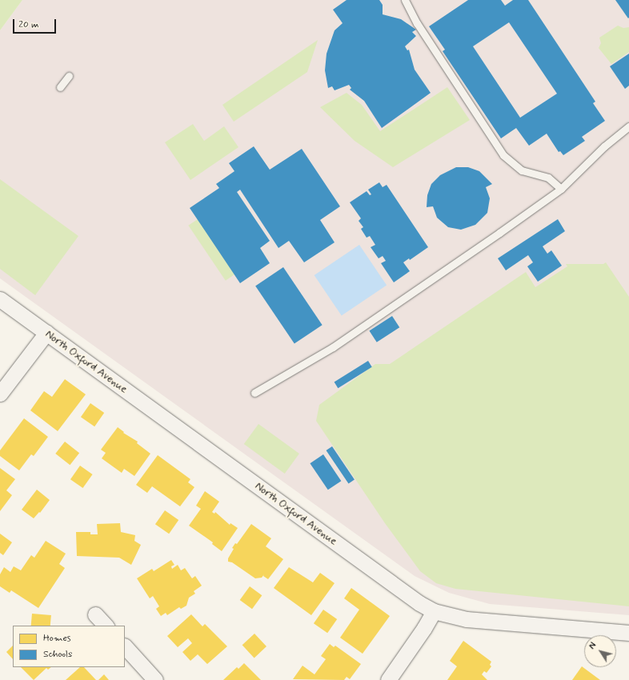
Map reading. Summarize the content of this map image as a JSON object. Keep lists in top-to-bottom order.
{
  "streets": {
    "street": ["North Oxford Avenue"]
  },
  "legend": ["Homes", "Schools"],
  "scale_bar": "20 m",
  "north": "top left"
}
